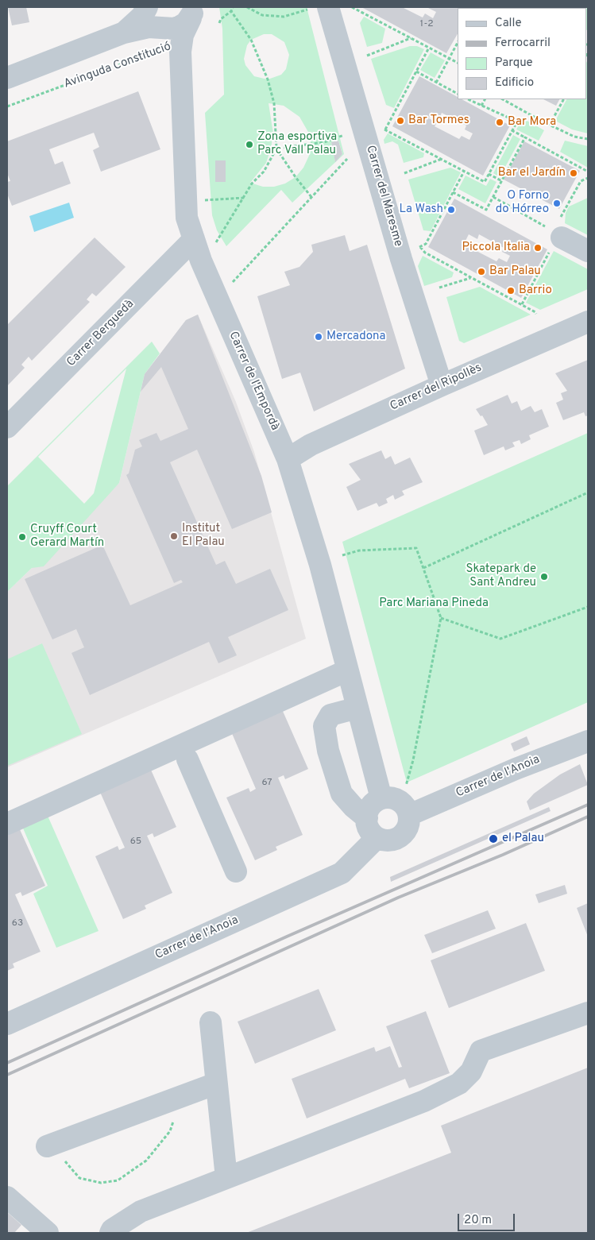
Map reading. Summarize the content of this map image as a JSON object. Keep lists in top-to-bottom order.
{
  "streets": {
    "street": [
      "Avinguda Constitució",
      "Carrer del Maresme",
      "Carrer Berguedà",
      "Carrer de l'Empordà",
      "Carrer del Ripollès",
      "Carrer de l'Anoia"
    ]
  },
  "crossings": [
    ["Avinguda Constitució", "Carrer de l'Empordà"],
    ["Carrer del Maresme", "Carrer del Ripollès"],
    ["Carrer Berguedà", "Carrer de l'Empordà"],
    ["Carrer de l'Empordà", "Carrer del Ripollès"],
    ["Carrer de l'Empordà", "Carrer de l'Anoia"]
  ],
  "parks": ["Parc Mariana Pineda"],
  "places": [
    "Bar Tormes",
    "Bar Mora",
    "Zona esportiva Parc Vall Palau",
    "Bar el Jardín",
    "O Forno do Hórreo",
    "La Wash",
    "Piccola Italia",
    "Bar Palau",
    "Barrio",
    "Mercadona",
    "Institut El Palau",
    "Cruyff Court Gerard Martín",
    "Skatepark de Sant Andreu",
    "el Palau"
  ],
  "house_numbers": [
    "1-2",
    "67",
    "65",
    "63"
  ],
  "legend": [
    "Calle",
    "Ferrocarril",
    "Parque",
    "Edificio"
  ],
  "scale_bar": "20 m"
}
